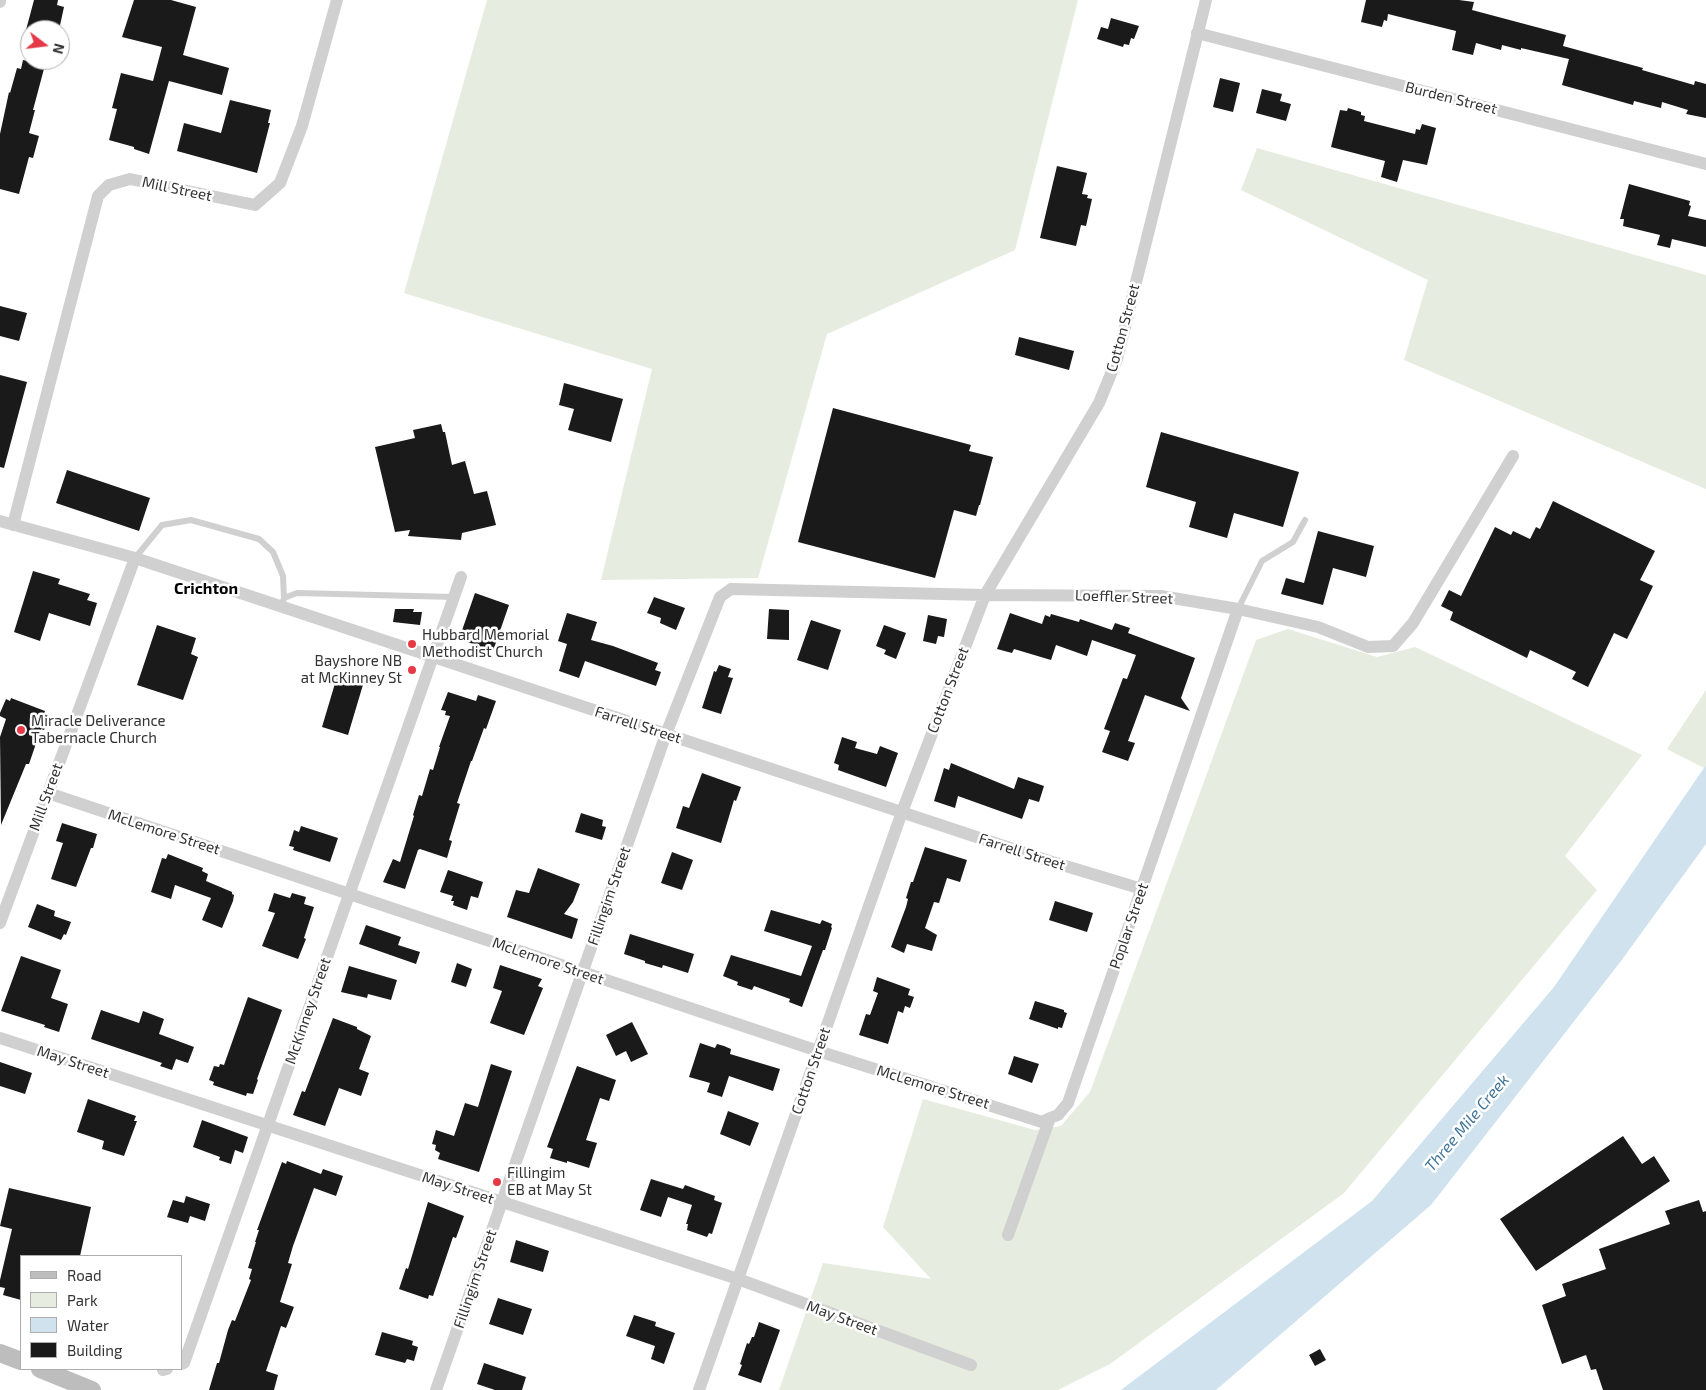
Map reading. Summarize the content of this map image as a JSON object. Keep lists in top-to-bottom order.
{
  "streets": {
    "street": [
      "Burden Street",
      "Mill Street",
      "Cotton Street",
      "Loeffler Street",
      "Farrell Street",
      "McLemore Street",
      "Fillingim Street",
      "Poplar Street",
      "McKinney Street",
      "May Street"
    ]
  },
  "crossings": [
    ["Burden Street", "Cotton Street"],
    ["Mill Street", "Farrell Street"],
    ["Mill Street", "McLemore Street"],
    ["Cotton Street", "Loeffler Street"],
    ["Cotton Street", "Farrell Street"],
    ["Cotton Street", "McLemore Street"],
    ["Cotton Street", "May Street"],
    ["Loeffler Street", "Fillingim Street"],
    ["Loeffler Street", "Poplar Street"],
    ["Farrell Street", "Fillingim Street"],
    ["Farrell Street", "Poplar Street"],
    ["Farrell Street", "McKinney Street"],
    ["McLemore Street", "Fillingim Street"],
    ["McLemore Street", "Poplar Street"],
    ["McLemore Street", "McKinney Street"],
    ["Fillingim Street", "May Street"],
    ["McKinney Street", "May Street"]
  ],
  "districts": ["Crichton"],
  "water": ["Three Mile Creek"],
  "places": [
    "Hubbard Memorial Methodist Church",
    "Bayshore NB at McKinney St",
    "Miracle Deliverance Tabernacle Church",
    "Fillingim EB at May St"
  ],
  "legend": [
    "Road",
    "Park",
    "Water",
    "Building"
  ],
  "north": "right"
}
